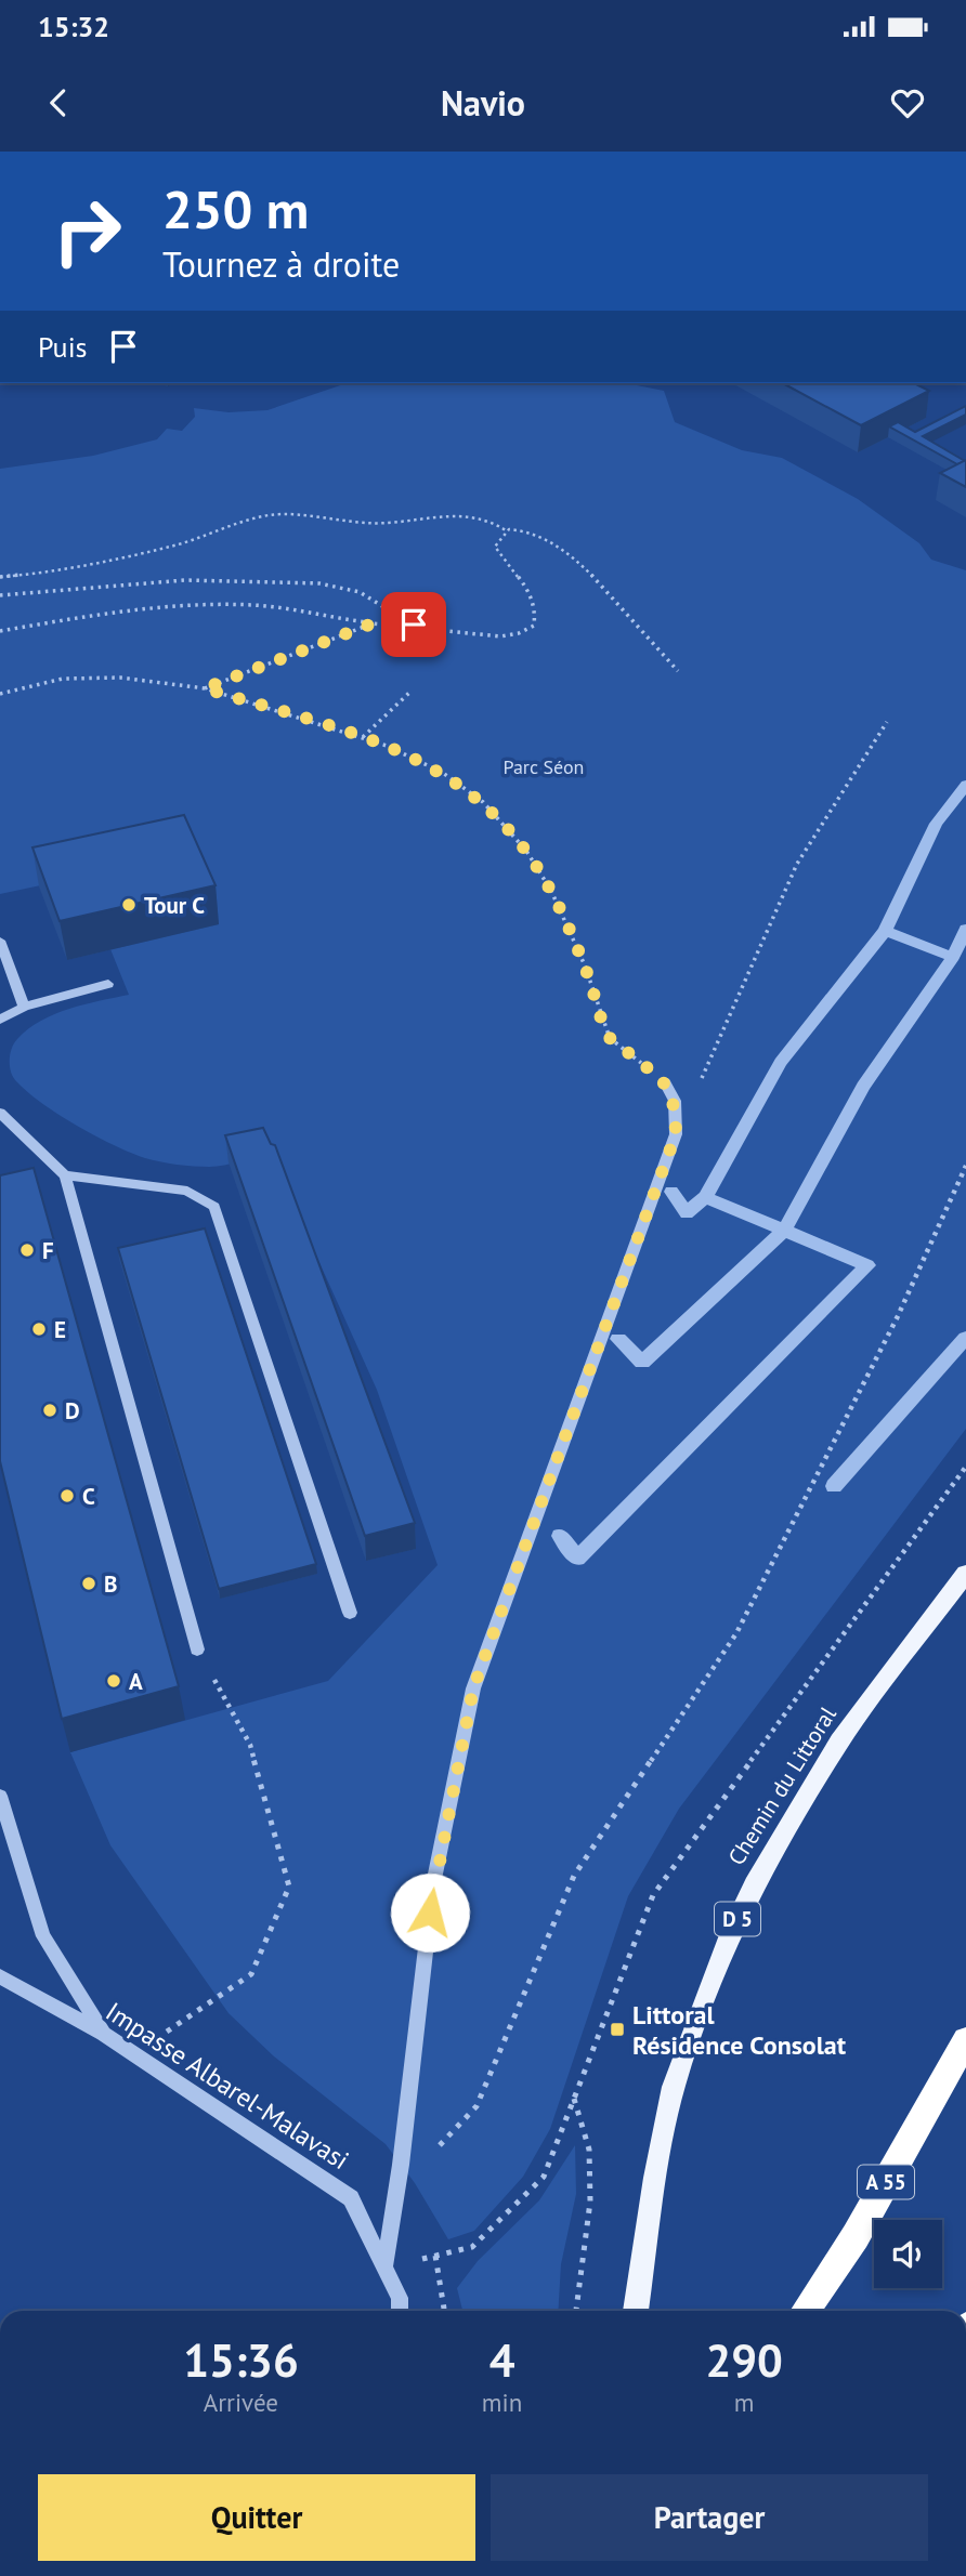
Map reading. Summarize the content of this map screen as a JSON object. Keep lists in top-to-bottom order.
{
  "streets": {
    "highway": ["A 55"],
    "main road": ["Chemin du Littoral", "D 5"],
    "street": ["Impasse Albarel-Malavasi"]
  },
  "parks": ["Parc Séon"],
  "places": {
    "other": [
      "Tour C",
      "F",
      "E",
      "D",
      "C",
      "B",
      "A"
    ],
    "transit": ["Littoral Résidence Consolat"]
  },
  "page": {
    "status": "15:32",
    "header": "Navio",
    "turn": ["250 m", "Tournez à droite"],
    "then": "Puis",
    "eta": [
      "15:36",
      "Arrivée",
      "4",
      "min",
      "290",
      "m"
    ],
    "buttons": ["Quitter", "Partager"]
  }
}
